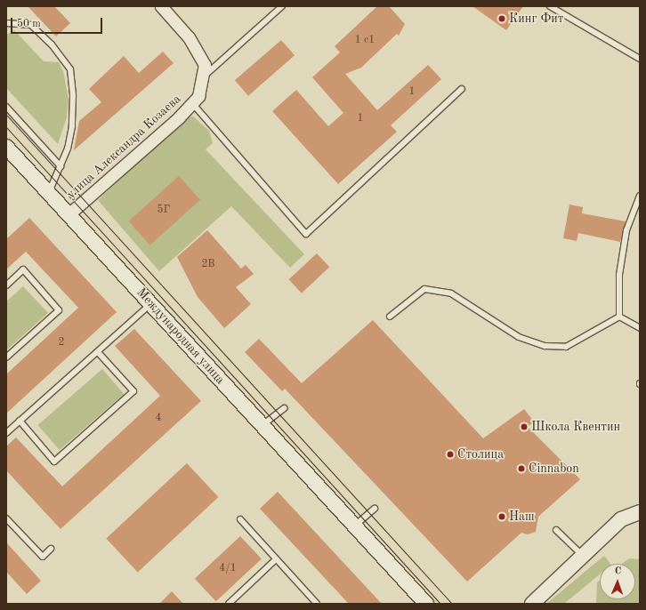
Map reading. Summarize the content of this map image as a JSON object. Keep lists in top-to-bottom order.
{
  "streets": {
    "street": ["улица Александра Козаева", "Международная улица"]
  },
  "crossings": [
    ["улица Александра Козаева", "Международная улица"]
  ],
  "places": [
    "Кинг Фит",
    "Школа Квентин",
    "Столица",
    "Cinnabon",
    "Наш"
  ],
  "house_numbers": [
    "1 с1",
    "1",
    "1",
    "5Г",
    "2В",
    "2",
    "4",
    "4/1"
  ],
  "scale_bar": "50 m",
  "north": "top"
}
